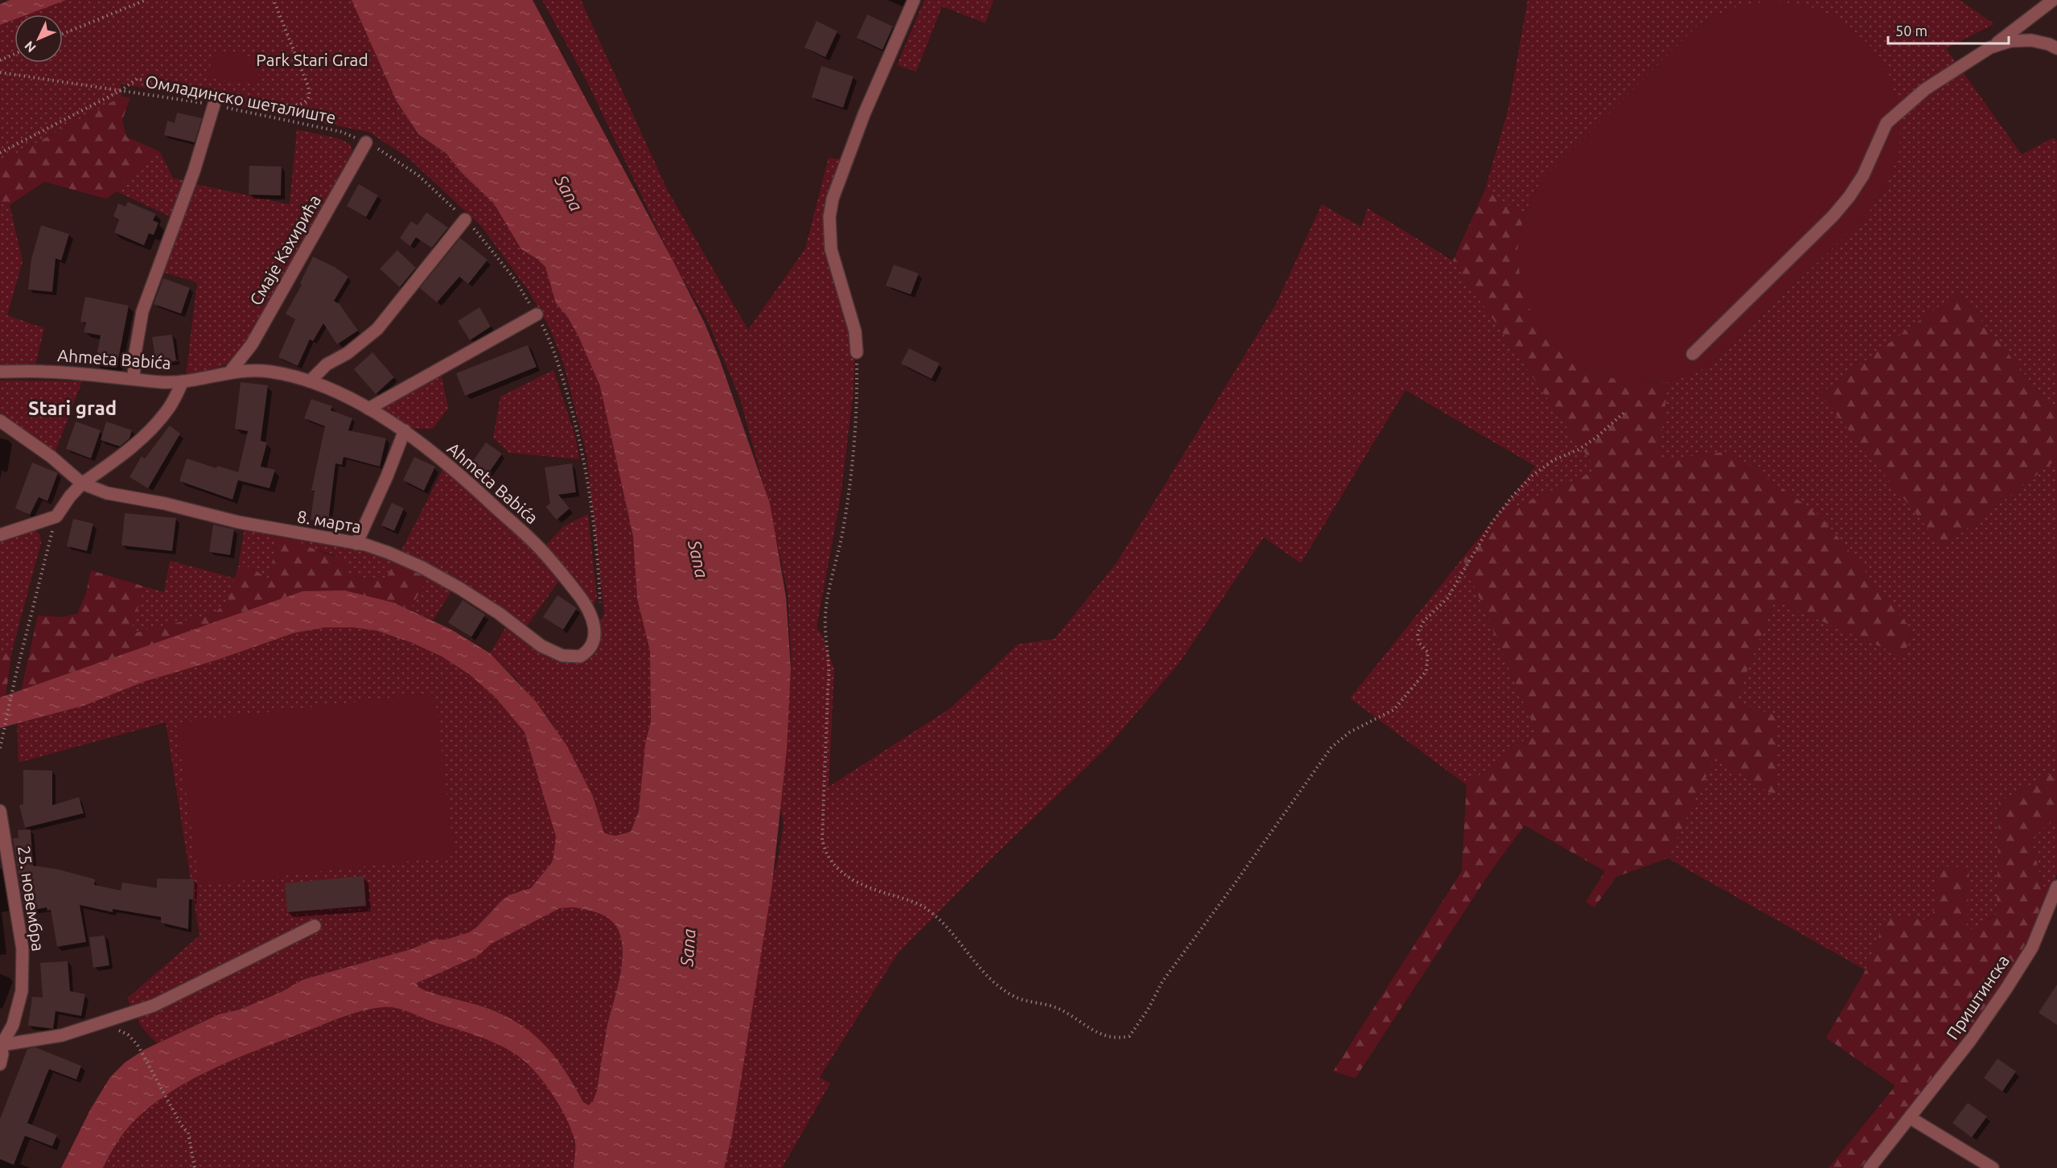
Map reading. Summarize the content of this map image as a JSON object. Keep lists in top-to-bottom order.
{
  "streets": {
    "street": [
      "Смaје Кахирића",
      "Ahmeta Babića",
      "8. марта",
      "25. новембра",
      "Приштинска"
    ],
    "path": ["Омладинскo шеталиште"]
  },
  "crossings": [
    ["Омладинскo шеталиште", "Смaје Кахирића"],
    ["Омладинскo шеталиште", "Ahmeta Babića"],
    ["Омладинскo шеталиште", "8. марта"],
    ["Смaје Кахирића", "Ahmeta Babića"],
    ["Ahmeta Babića", "8. марта"]
  ],
  "districts": ["Stari grad"],
  "water": ["Sana"],
  "parks": ["Park Stari Grad"],
  "scale_bar": "50 m",
  "north": "bottom left"
}
